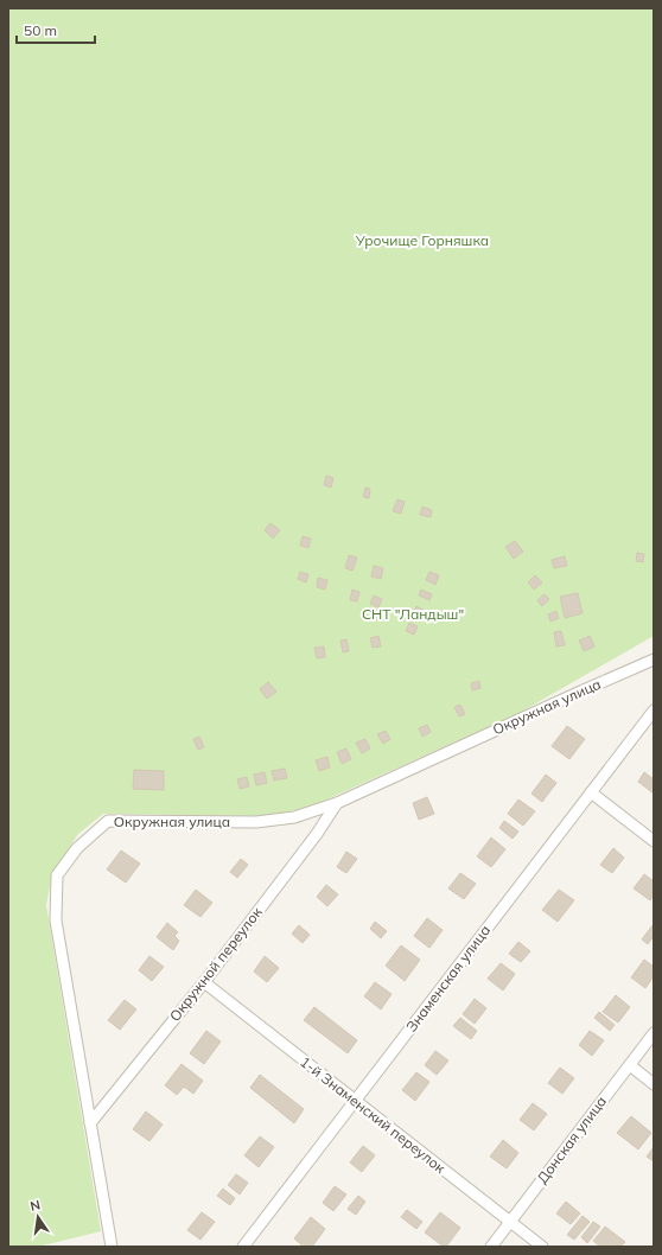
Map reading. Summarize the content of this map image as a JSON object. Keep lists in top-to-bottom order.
{
  "streets": {
    "street": [
      "Окружная улица",
      "Окружной переулок",
      "Знаменская улица",
      "1-й Знаменский переулок",
      "Донская улица"
    ]
  },
  "crossings": [
    ["Окружная улица", "Окружной переулок"],
    ["Окружной переулок", "1-й Знаменский переулок"],
    ["Знаменская улица", "1-й Знаменский переулок"],
    ["1-й Знаменский переулок", "Донская улица"]
  ],
  "parks": ["Урочище Горняшка", "СНТ \"Ландыш\""],
  "scale_bar": "50 m",
  "north": "top"
}
